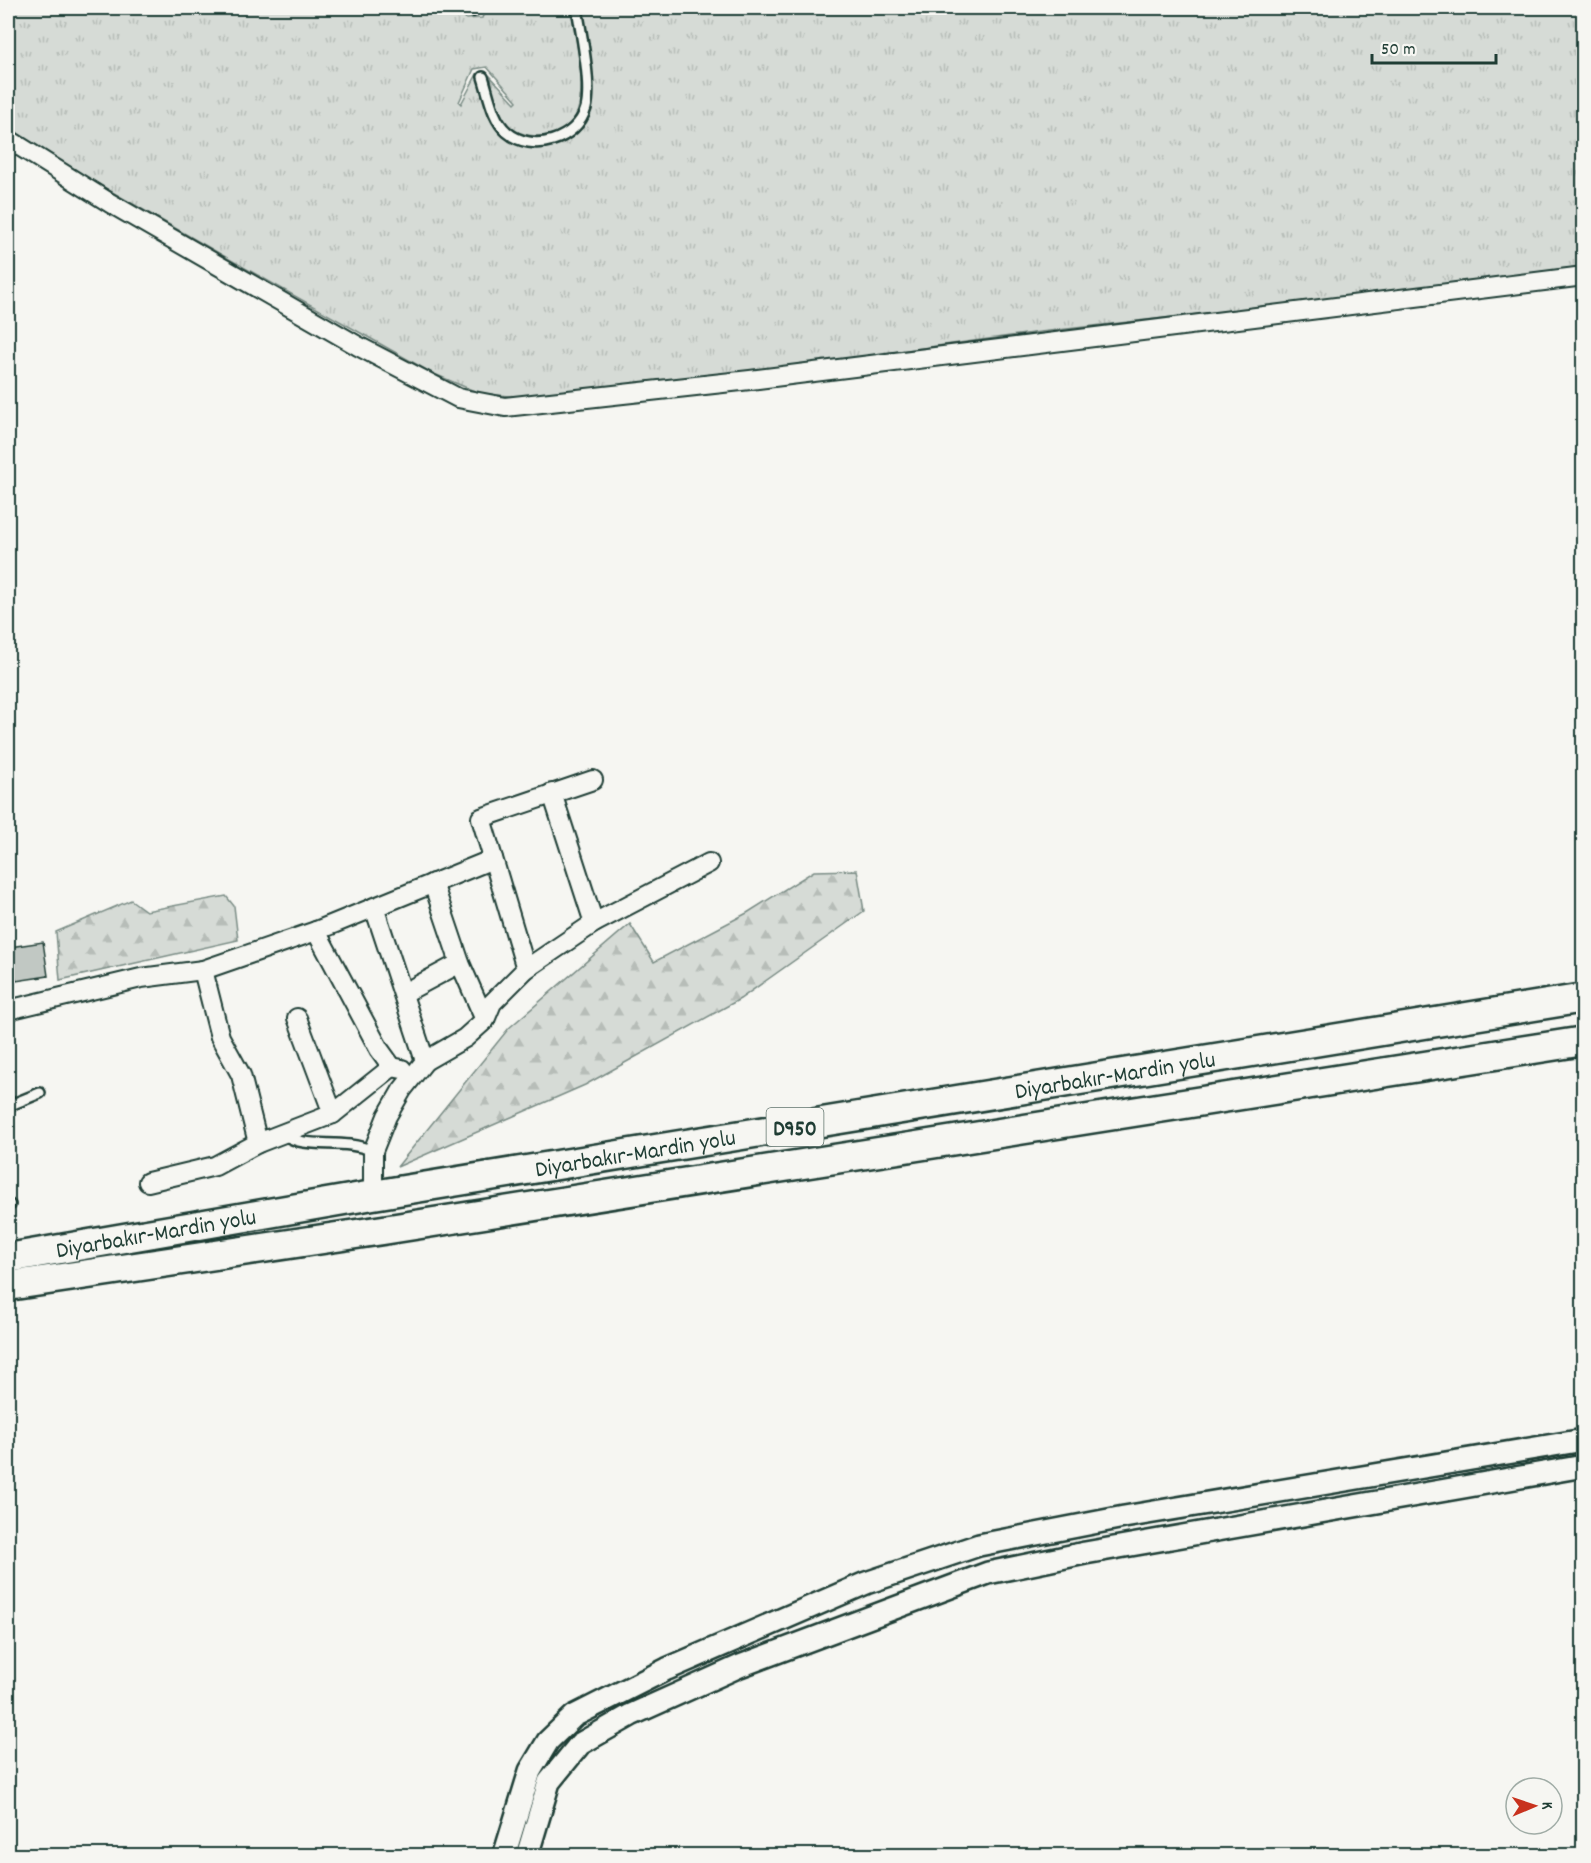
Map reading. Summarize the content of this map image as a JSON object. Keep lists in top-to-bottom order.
{
  "streets": {
    "highway": ["Diyarbakır-Mardin yolu", "D950"]
  },
  "scale_bar": "50 m",
  "north": "right"
}
